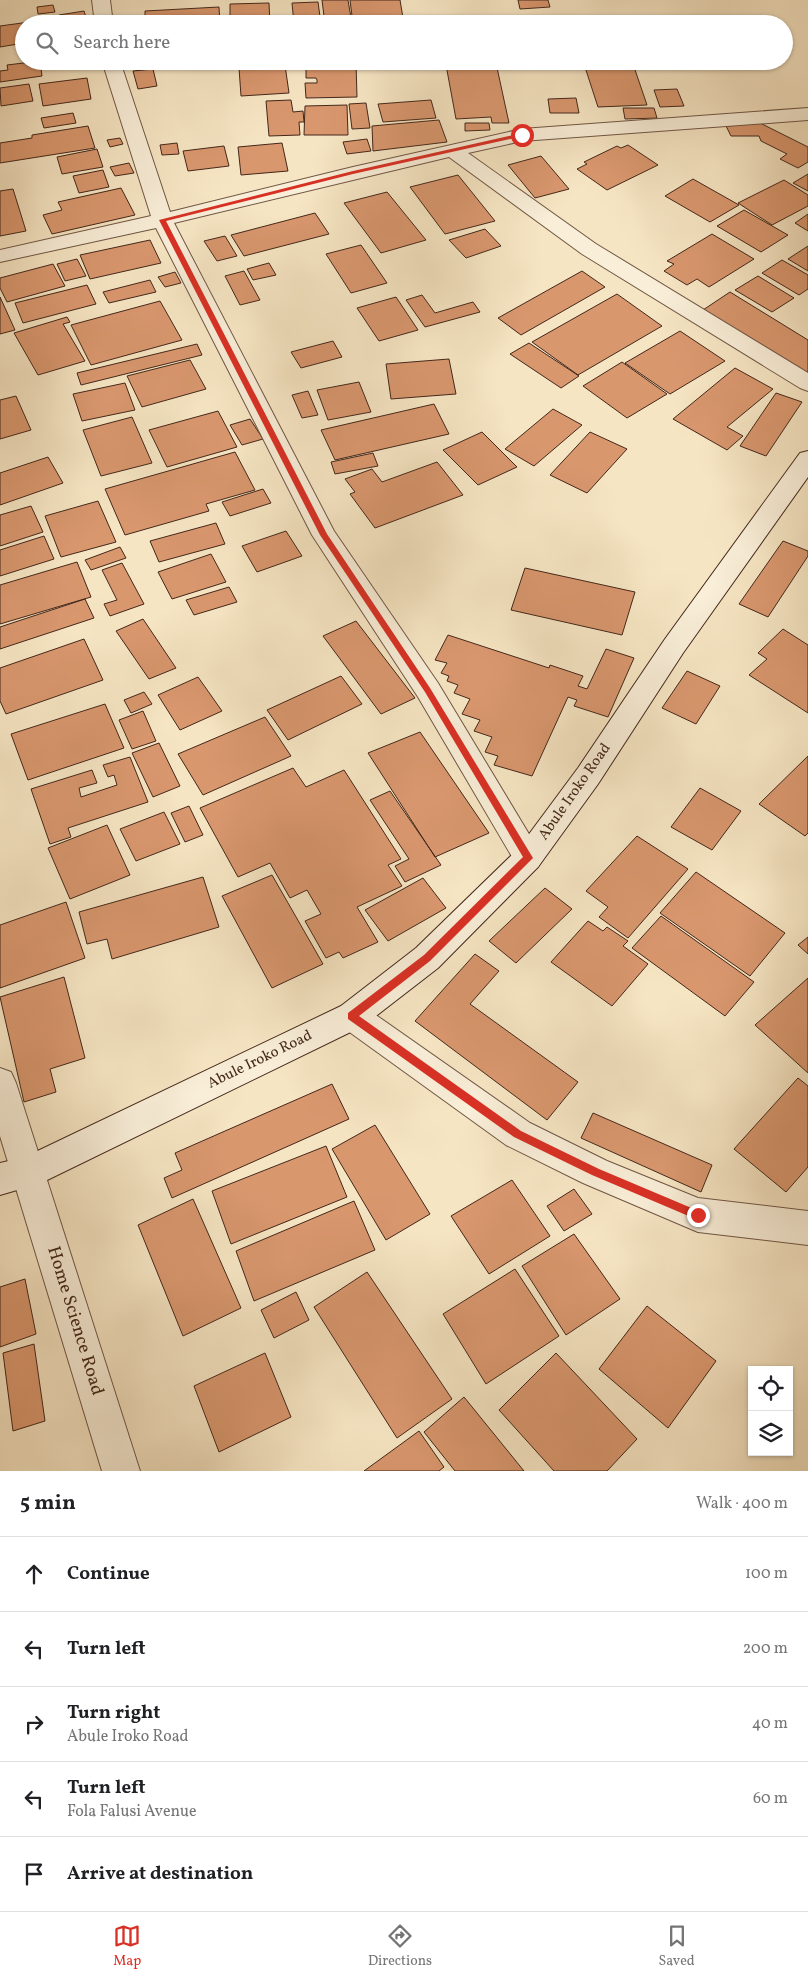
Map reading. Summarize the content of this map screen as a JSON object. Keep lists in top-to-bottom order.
{
  "streets": {
    "street": ["Abule Iroko Road", "Home Science Road"]
  },
  "crossings": [
    ["Abule Iroko Road", "Home Science Road"]
  ],
  "page": {
    "search": "Search here",
    "heading": ["5 min", "Walk · 400 m"],
    "list": [
      ["Continue", "100 m"],
      ["Turn left", "200 m"],
      ["Turn right", "Abule Iroko Road", "40 m"],
      ["Turn left", "Fola Falusi Avenue", "60 m"],
      "Arrive at destination"
    ],
    "nav": ["Map", "Directions", "Saved"]
  }
}
